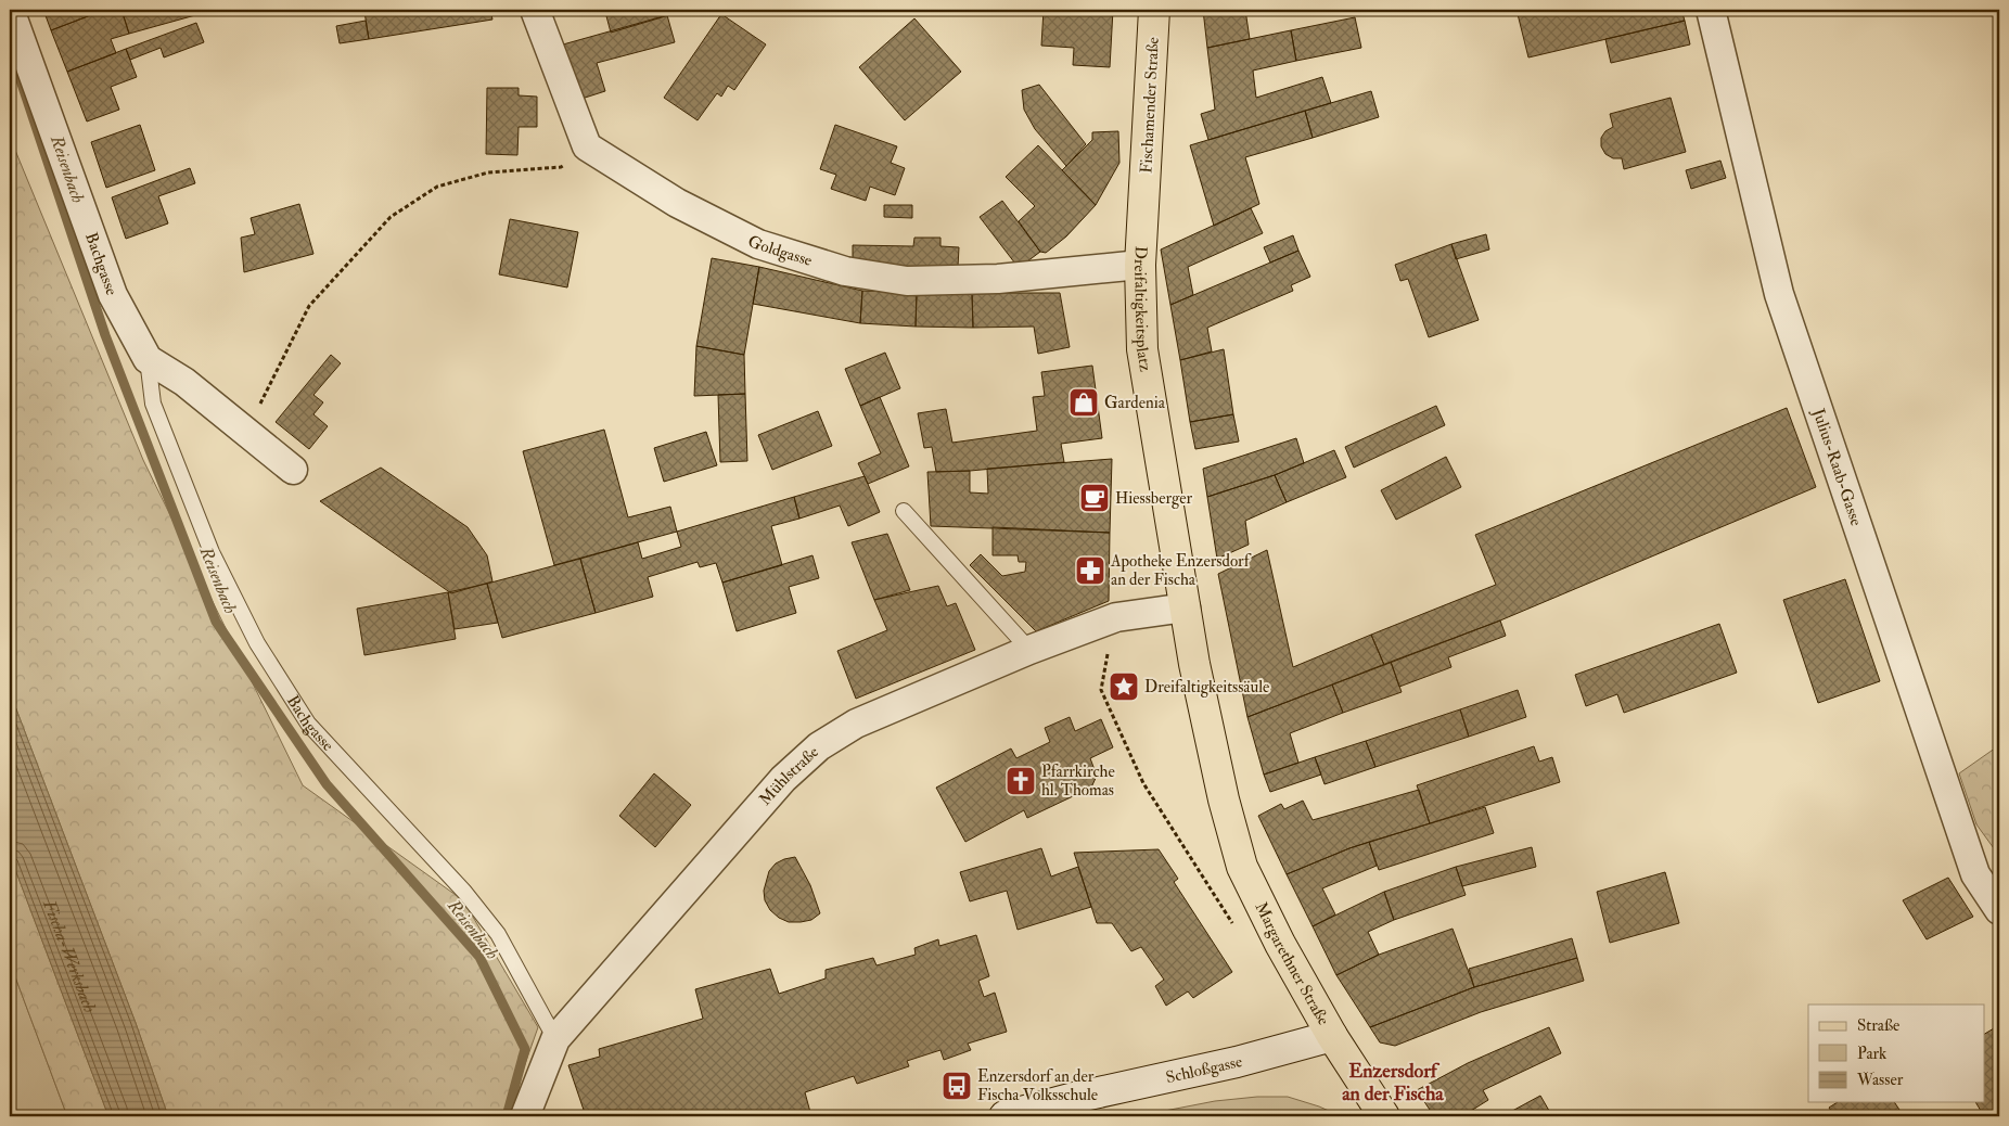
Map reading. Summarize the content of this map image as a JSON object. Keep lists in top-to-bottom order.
{
  "streets": {
    "main road": ["Fischamender Straße", "Dreifaltigkeitsplatz", "Margarethner Straße"],
    "street": [
      "Goldgasse",
      "Bachgasse",
      "Julius-Raab-Gasse",
      "Mühlstraße",
      "Schloßgasse"
    ]
  },
  "crossings": [
    ["Fischamender Straße", "Dreifaltigkeitsplatz"],
    ["Goldgasse", "Dreifaltigkeitsplatz"],
    ["Bachgasse", "Mühlstraße"],
    ["Dreifaltigkeitsplatz", "Mühlstraße"],
    ["Dreifaltigkeitsplatz", "Margarethner Straße"],
    ["Margarethner Straße", "Schloßgasse"]
  ],
  "districts": ["Enzersdorf an der Fischa"],
  "water": ["Reisenbach", "Fischa-Werksbach"],
  "places": {
    "shop": ["Gardenia"],
    "cafe": ["Hiessberger"],
    "pharmacy": ["Apotheke Enzersdorf an der Fischa"],
    "place": ["Dreifaltigkeitssäule"],
    "church": ["Pfarrkirche hl. Thomas"],
    "bus stop": ["Enzersdorf an der Fischa Volksschule"]
  },
  "legend": ["Straße", "Park", "Wasser"]
}
